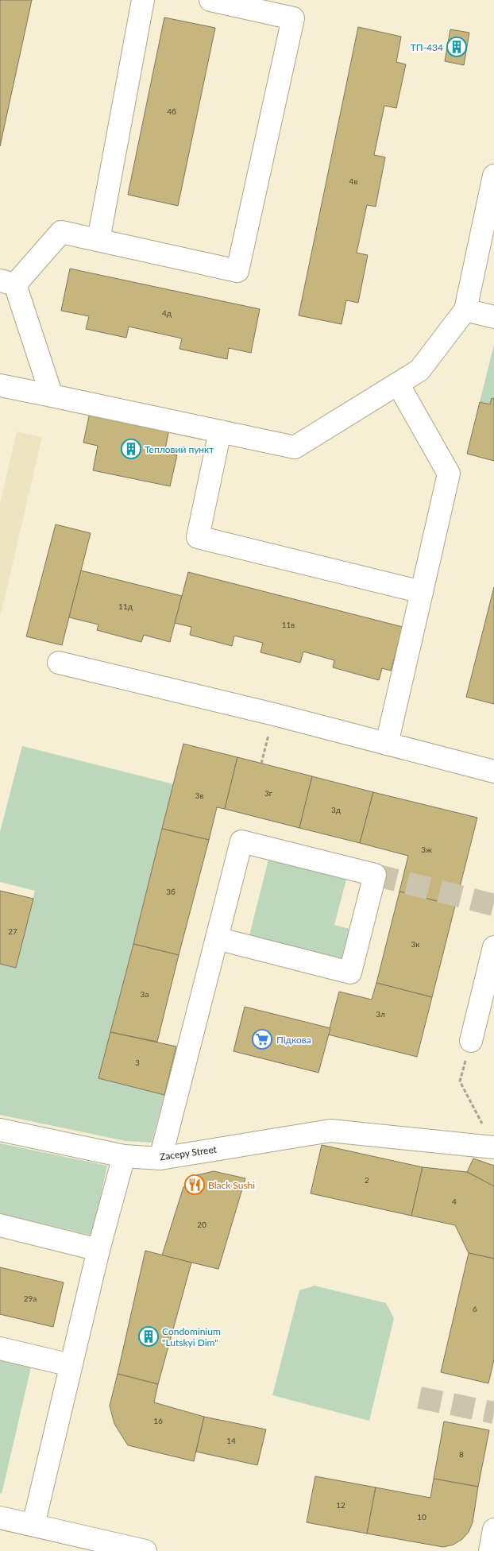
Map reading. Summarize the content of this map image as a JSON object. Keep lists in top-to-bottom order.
{
  "streets": {
    "street": ["Zacepy Street"]
  },
  "places": {
    "building": ["ТП-434", "Тепловий пункт", "Condominium \"Lutskyi Dim\""],
    "supermarket": ["Підкова"],
    "restaurant": ["Black Sushi"]
  },
  "house_numbers": [
    "4б",
    "4в",
    "4д",
    "11д",
    "11в",
    "3г",
    "3в",
    "3д",
    "3ж",
    "3б",
    "27",
    "3к",
    "3а",
    "3л",
    "3",
    "2",
    "4",
    "20",
    "29а",
    "6",
    "16",
    "14",
    "8",
    "12",
    "10"
  ]
}
